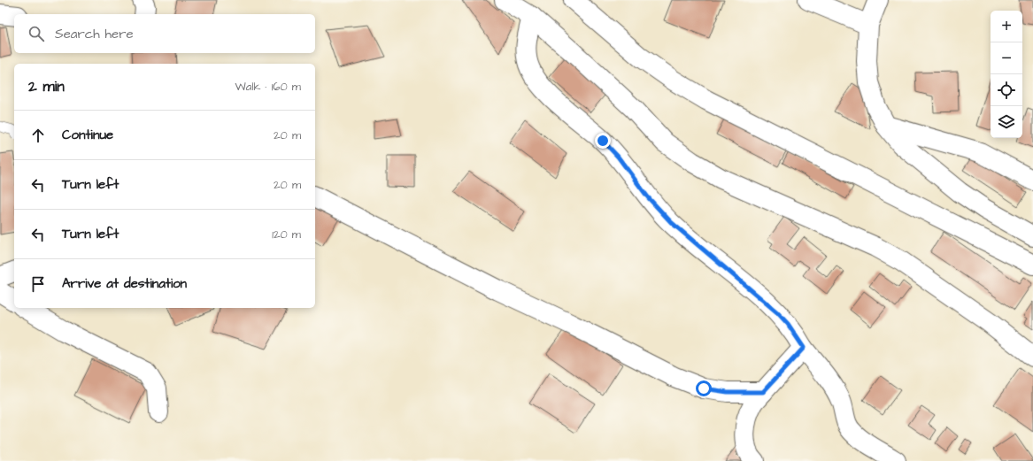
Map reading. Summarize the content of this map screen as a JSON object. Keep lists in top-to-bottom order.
{
  "page": {
    "map_buttons": ["+", "−"],
    "search": "Search here",
    "heading": ["2 min", "Walk · 160 m"],
    "list": [
      ["Continue", "20 m"],
      ["Turn left", "20 m"],
      ["Turn left", "120 m"],
      "Arrive at destination"
    ]
  }
}
